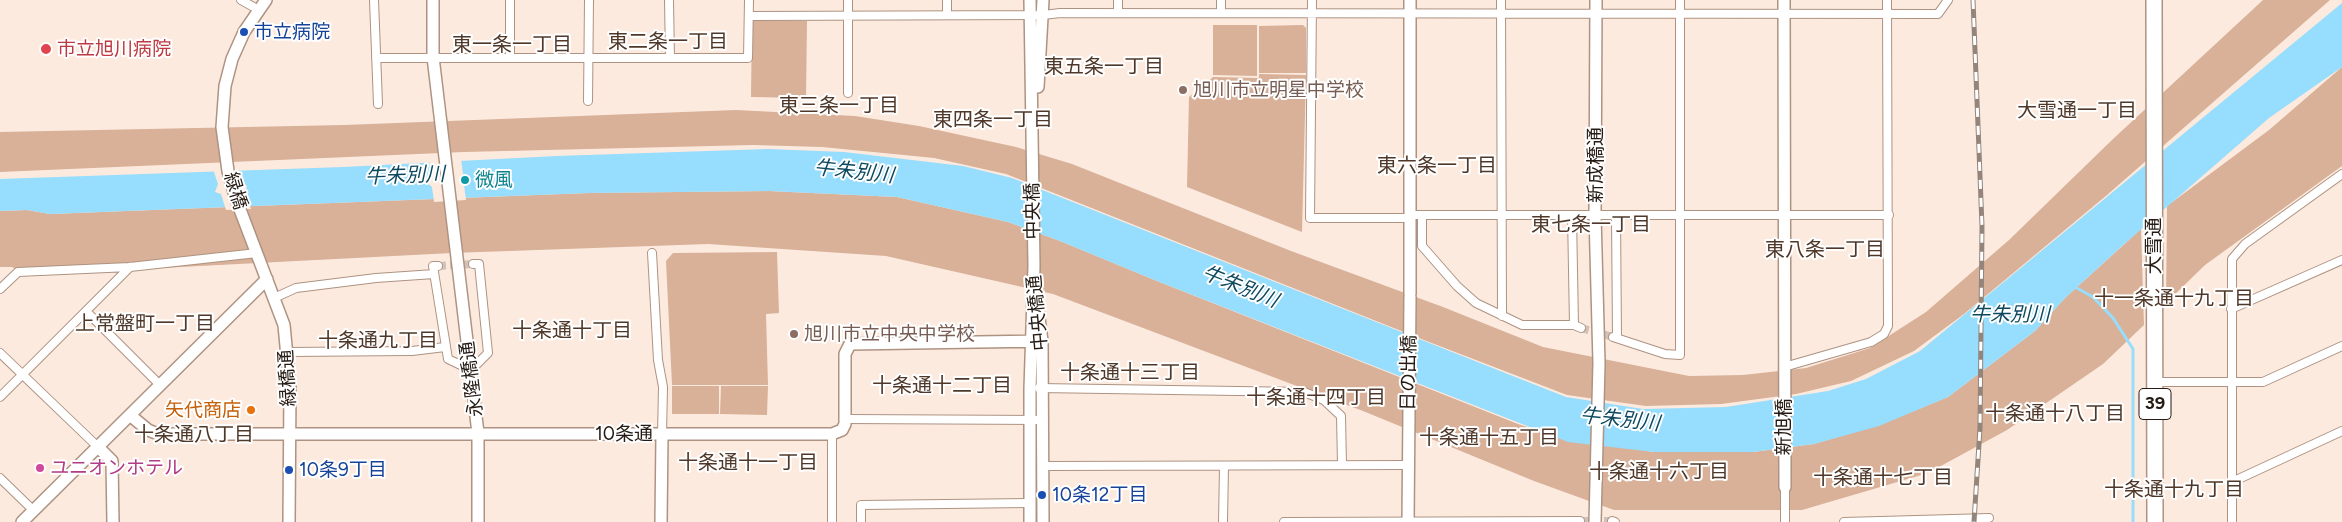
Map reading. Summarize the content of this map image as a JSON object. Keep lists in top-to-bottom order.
{
  "streets": {
    "highway": ["大雪通", "39"],
    "street": [
      "新成橋通",
      "緑橋",
      "中央橋",
      "中央橋通",
      "日の出橋",
      "緑橋通",
      "永隆橋通",
      "新旭橋",
      "10条通"
    ]
  },
  "crossings": [
    ["緑橋", "緑橋通"],
    ["中央橋", "中央橋通"],
    ["緑橋通", "10条通"],
    ["永隆橋通", "10条通"]
  ],
  "districts": [
    "東二条一丁目",
    "東一条一丁目",
    "東五条一丁目",
    "東三条一丁目",
    "大雪通一丁目",
    "東四条一丁目",
    "東六条一丁目",
    "東七条一丁目",
    "東八条一丁目",
    "十一条通十九丁目",
    "上常盤町一丁目",
    "十条通十丁目",
    "十条通九丁目",
    "十条通十三丁目",
    "十条通十二丁目",
    "十条通十四丁目",
    "十条通十八丁目",
    "十条通八丁目",
    "十条通十五丁目",
    "十条通十一丁目",
    "十条通十六丁目",
    "十条通十七丁目",
    "十条通十九丁目"
  ],
  "water": ["牛朱別川"],
  "places": [
    "市立病院",
    "市立旭川病院",
    "旭川市立明星中学校",
    "微風",
    "旭川市立中央中学校",
    "矢代商店",
    "ユニオンホテル",
    "10条9丁目",
    "10条12丁目"
  ]
}
